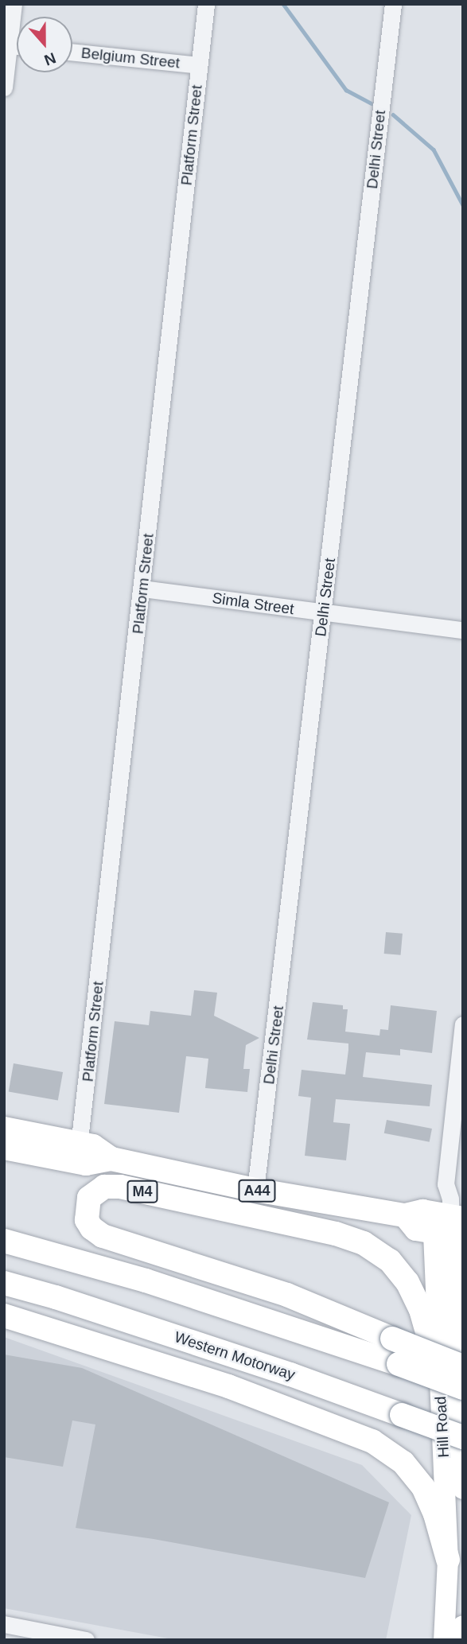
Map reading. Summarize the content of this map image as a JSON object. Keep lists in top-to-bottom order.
{
  "streets": {
    "highway": ["A44", "M4", "Western Motorway"],
    "main road": ["Hill Road"],
    "street": [
      "Belgium Street",
      "Platform Street",
      "Delhi Street",
      "Simla Street"
    ]
  },
  "crossings": [
    ["Belgium Street", "Platform Street"],
    ["Platform Street", "Simla Street"],
    ["Platform Street", "A44"],
    ["Delhi Street", "Simla Street"],
    ["Delhi Street", "A44"],
    ["A44", "Hill Road"],
    ["M4", "Hill Road"]
  ],
  "north": "bottom"
}
